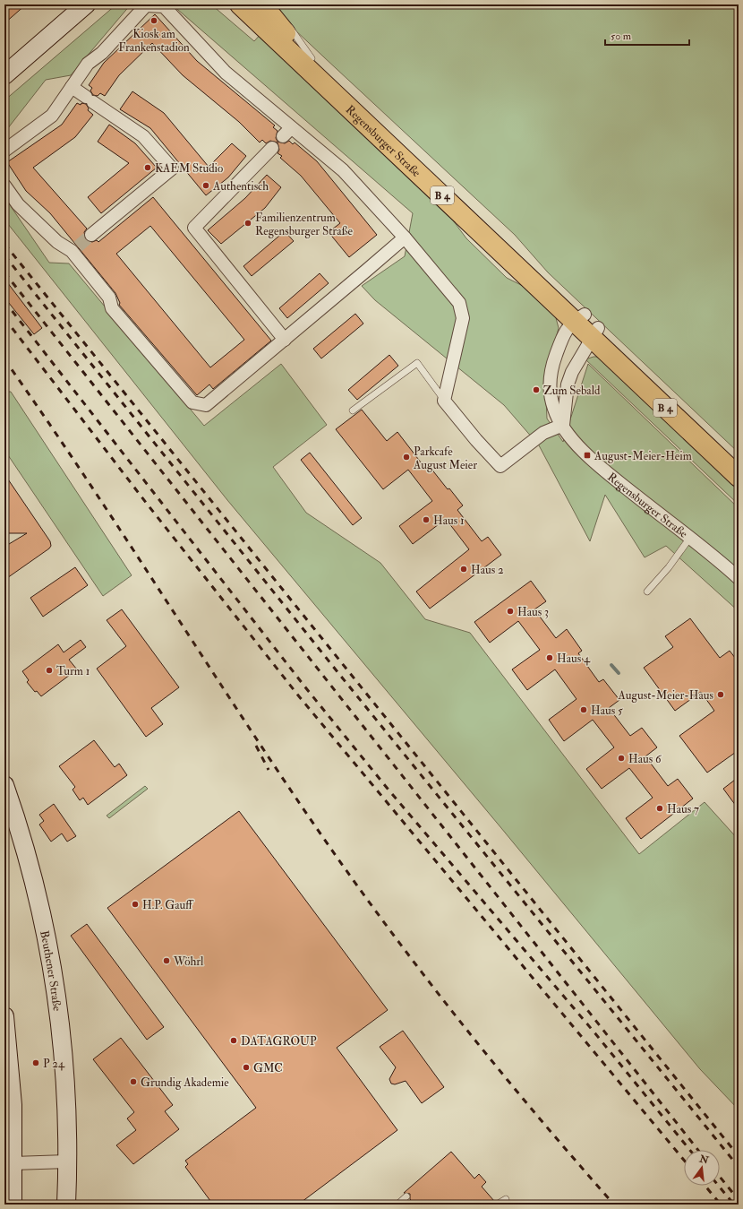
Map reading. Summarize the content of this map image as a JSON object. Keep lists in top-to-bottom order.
{
  "streets": {
    "main road": ["Regensburger Straße", "B 4", "Beuthener Straße"]
  },
  "crossings": [
    ["Regensburger Straße", "B 4"]
  ],
  "places": {
    "other": [
      "Kiosk am Frankenstadion",
      "KAEM Studio",
      "Authentisch",
      "Familienzentrum Regensburger Straße",
      "Zum Sebald",
      "Parkcafe August Meier",
      "Haus 1",
      "Haus 2",
      "Haus 3",
      "Haus 4",
      "Turm 1",
      "August-Meier-Haus",
      "Haus 5",
      "Haus 6",
      "Haus 7",
      "H.P. Gauff",
      "Wöhrl",
      "DATAGROUP",
      "P 24",
      "GMC",
      "Grundig Akademie"
    ],
    "transit": ["August-Meier-Heim"]
  },
  "scale_bar": "50 m",
  "north": "top"
}
